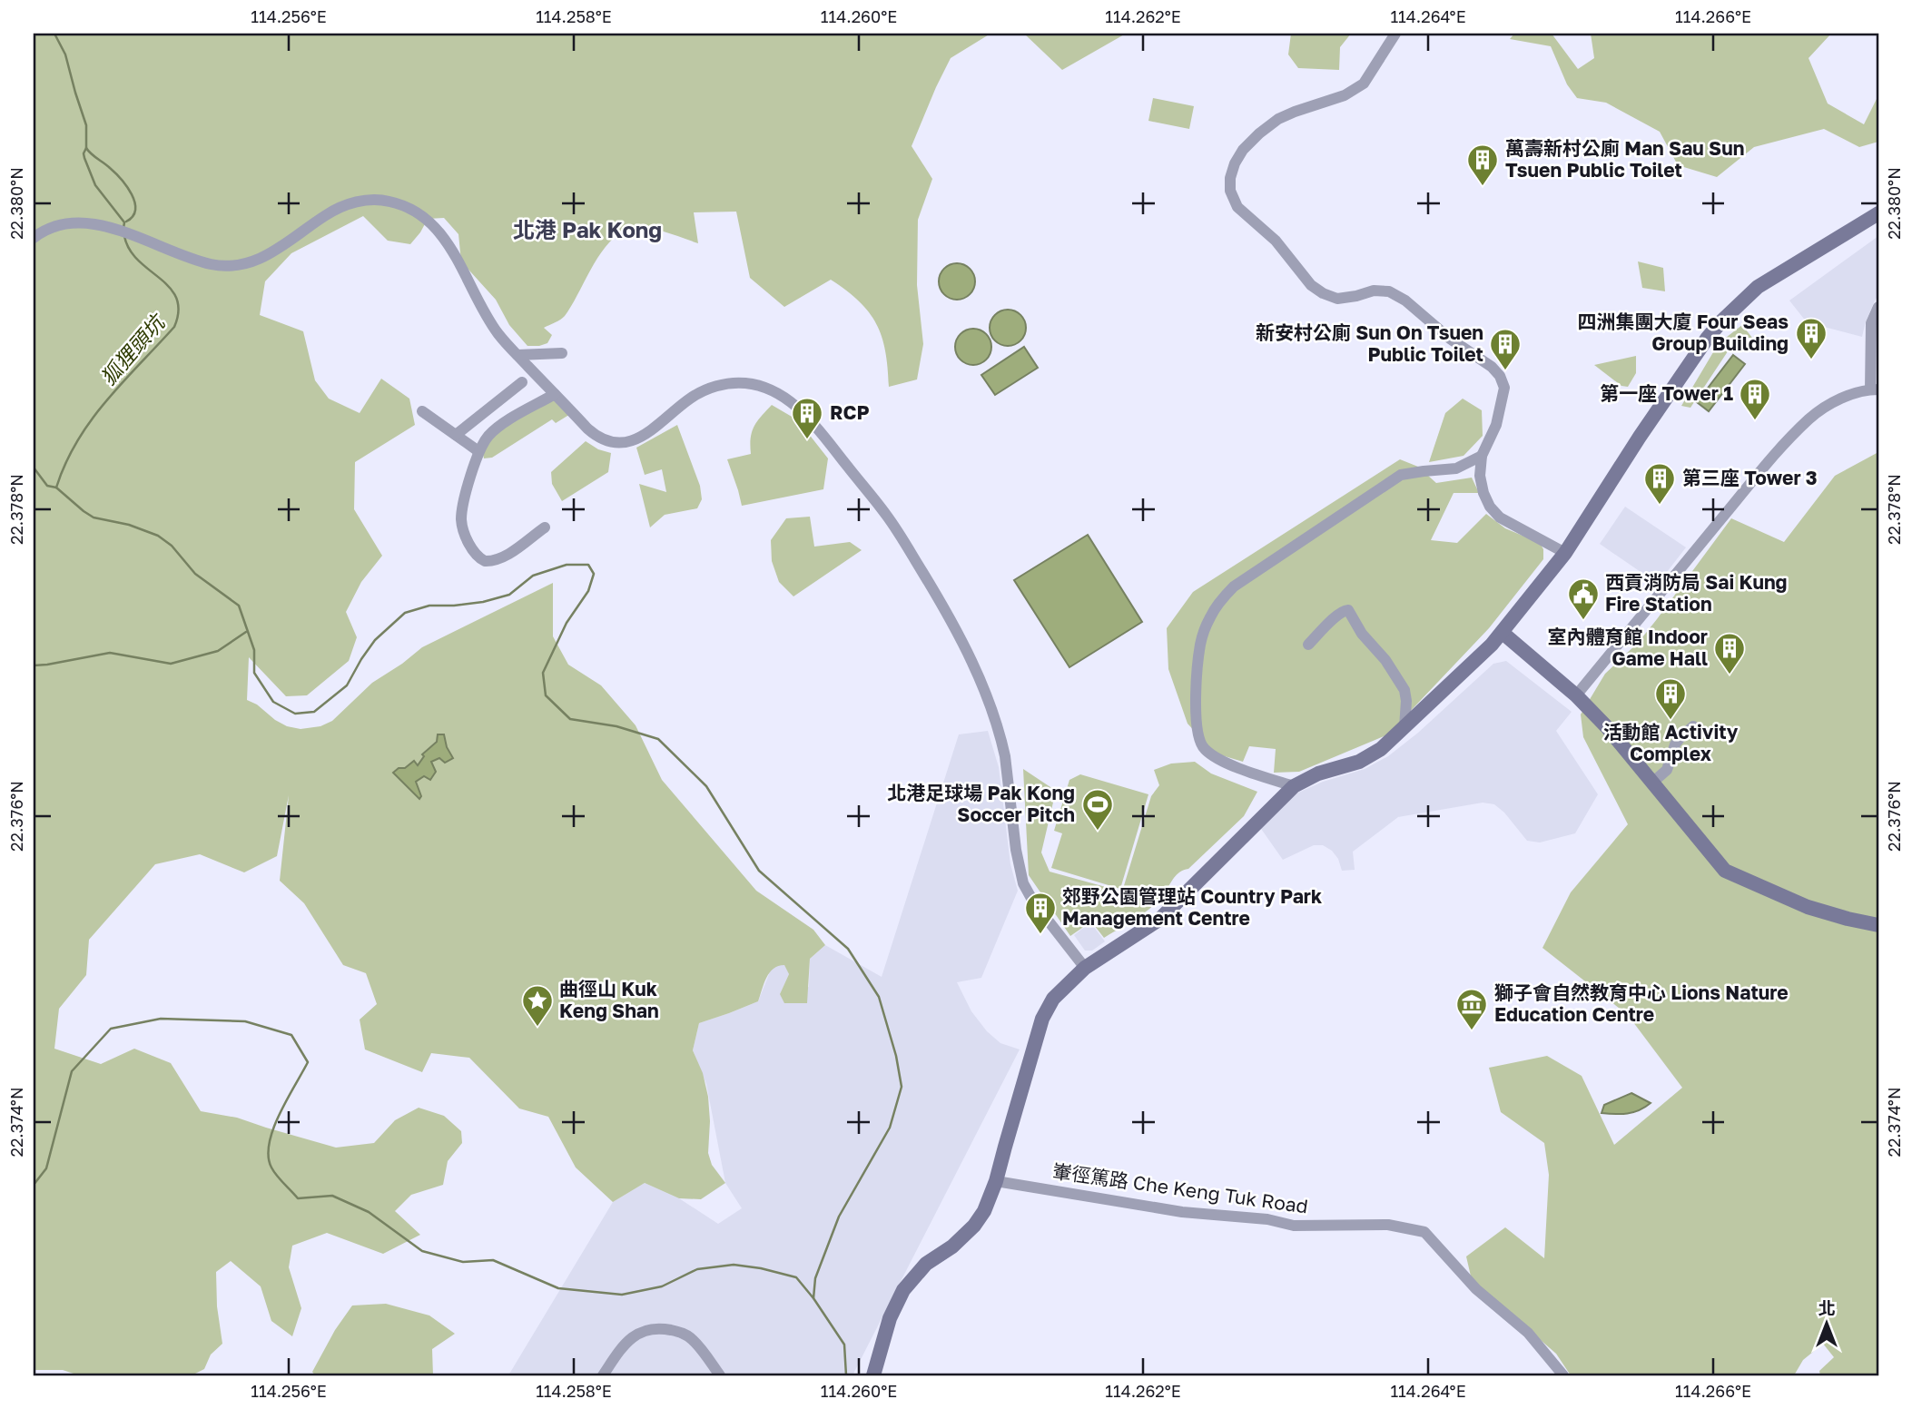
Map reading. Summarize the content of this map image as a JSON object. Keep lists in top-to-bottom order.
{
  "streets": {
    "street": ["輋徑篤路 Che Keng Tuk Road"]
  },
  "districts": ["北港 Pak Kong"],
  "water": ["狐狸頭坑"],
  "places": {
    "building": [
      "萬壽新村公廁 Man Sau Sun Tsuen Public Toilet",
      "四洲集團大廈 Four Seas Group Building",
      "新安村公廁 Sun On Tsuen Public Toilet",
      "第一座 Tower 1",
      "RCP",
      "第三座 Tower 3",
      "室內體育館 Indoor Game Hall",
      "活動館 Activity Complex",
      "郊野公園管理站 Country Park Management Centre"
    ],
    "public building": ["西貢消防局 Sai Kung Fire Station"],
    "sports": ["北港足球場 Pak Kong Soccer Pitch"],
    "place": ["曲徑山 Kuk Keng Shan"],
    "museum": ["獅子會自然教育中心 Lions Nature Education Centre"]
  },
  "north": "top",
  "coordinates": [
    "114.256°E",
    "114.258°E",
    "114.260°E",
    "114.262°E",
    "114.264°E",
    "114.266°E",
    "22.380°N",
    "22.378°N",
    "22.376°N",
    "22.374°N"
  ]
}
